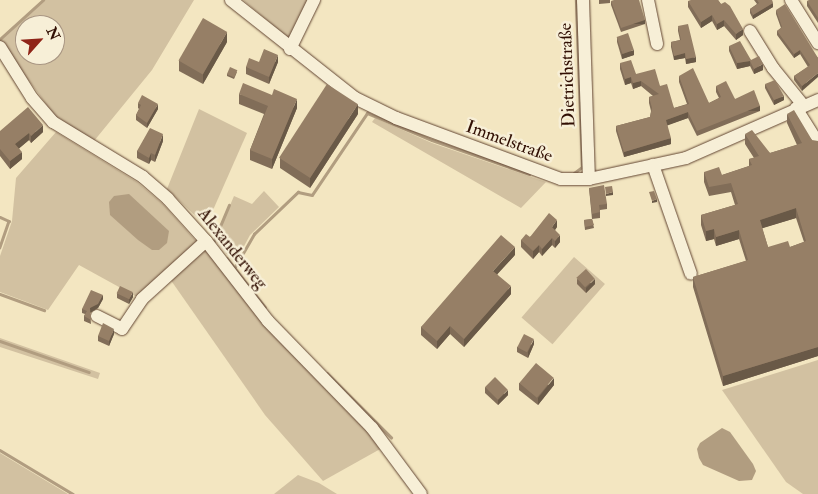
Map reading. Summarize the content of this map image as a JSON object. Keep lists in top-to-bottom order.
{
  "streets": {
    "street": ["Dietrichstraße", "Immelstraße", "Alexanderweg"]
  },
  "crossings": [
    ["Dietrichstraße", "Immelstraße"]
  ],
  "north": "top right"
}
